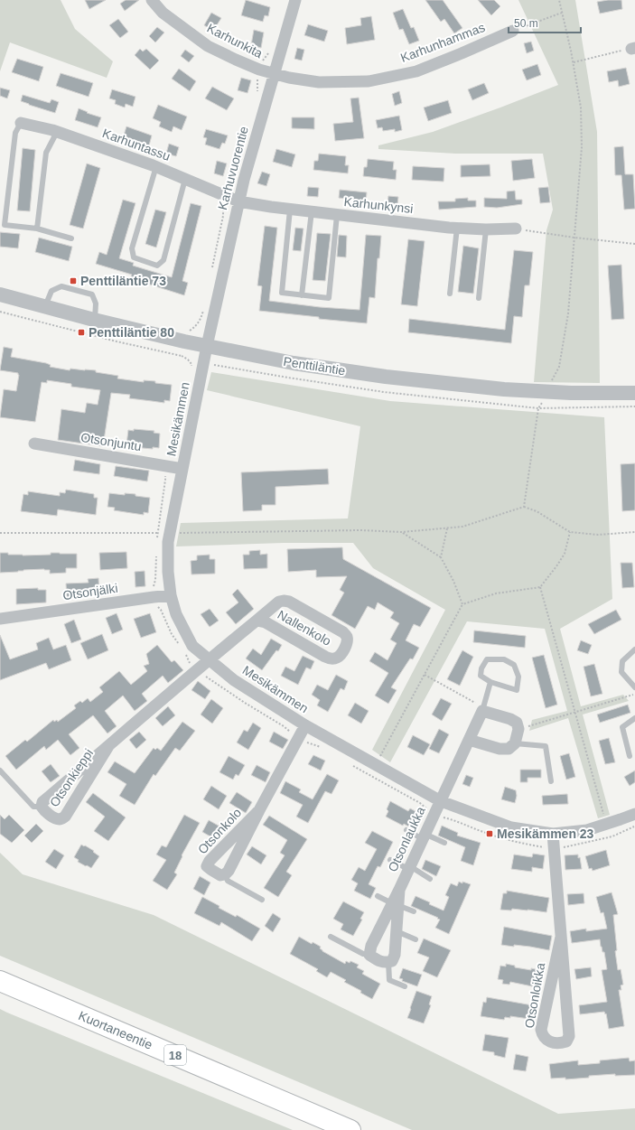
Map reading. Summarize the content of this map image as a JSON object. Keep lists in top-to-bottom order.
{
  "streets": {
    "highway": ["Kuortaneentie", "18"],
    "street": [
      "Karhunkita",
      "Karhunhammas",
      "Karhuntassu",
      "Karhuvuorentie",
      "Karhunkynsi",
      "Penttiläntie",
      "Mesikämmen",
      "Otsonjuntu",
      "Otsonjälki",
      "Nallenkolo",
      "Otsonkieppi",
      "Otsonkolo",
      "Otsonlaukka",
      "Otsonloikka"
    ]
  },
  "crossings": [
    ["Karhunkita", "Karhunhammas"],
    ["Karhunkita", "Karhuvuorentie"],
    ["Karhunhammas", "Karhuvuorentie"],
    ["Karhuntassu", "Karhuvuorentie"],
    ["Karhuntassu", "Karhunkynsi"],
    ["Karhuvuorentie", "Karhunkynsi"],
    ["Karhuvuorentie", "Penttiläntie"],
    ["Karhuvuorentie", "Mesikämmen"],
    ["Penttiläntie", "Mesikämmen"],
    ["Mesikämmen", "Otsonjuntu"],
    ["Mesikämmen", "Otsonjälki"],
    ["Mesikämmen", "Nallenkolo"],
    ["Mesikämmen", "Otsonkieppi"],
    ["Mesikämmen", "Otsonkolo"],
    ["Mesikämmen", "Otsonlaukka"],
    ["Mesikämmen", "Otsonloikka"],
    ["Nallenkolo", "Otsonkieppi"]
  ],
  "places": {
    "transit": ["Penttiläntie 73", "Penttiläntie 80", "Mesikämmen 23"]
  },
  "scale_bar": "50 m"
}
